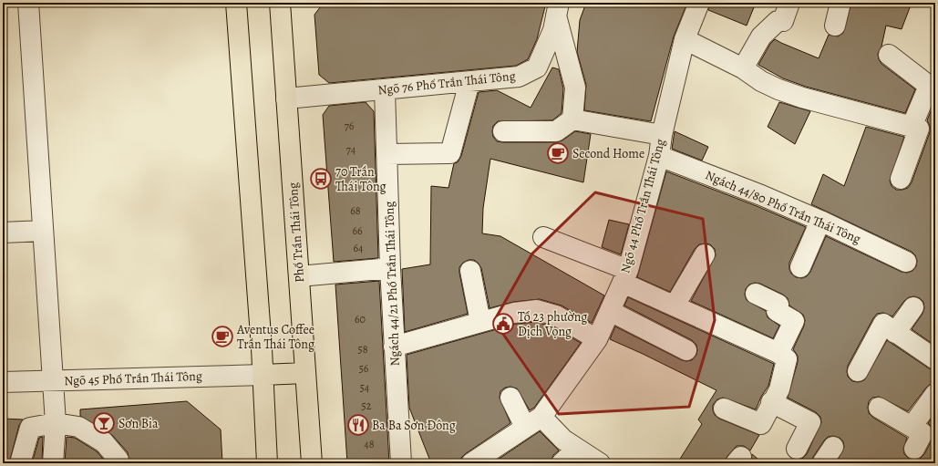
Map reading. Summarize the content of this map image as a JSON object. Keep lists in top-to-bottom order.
{
  "streets": {
    "main road": ["Phố Trần Thái Tông"],
    "street": [
      "Ngõ 76 Phố Trần Thái Tông",
      "Ngõ 44 Phố Trần Thái Tông",
      "Ngách 44/80 Phố Trần Thái Tông",
      "Ngách 44/21 Phố Trần Thái Tông",
      "Ngõ 45 Phố Trần Thái Tông"
    ]
  },
  "crossings": [
    ["Ngõ 76 Phố Trần Thái Tông", "Phố Trần Thái Tông"],
    ["Ngõ 76 Phố Trần Thái Tông", "Ngách 44/21 Phố Trần Thái Tông"],
    ["Ngõ 44 Phố Trần Thái Tông", "Ngách 44/80 Phố Trần Thái Tông"]
  ],
  "places": {
    "cafe": ["Second Home", "Aventus Coffee Trần Thái Tông"],
    "bus stop": ["70 Trần Thái Tông"],
    "public building": ["Tổ 23 phường Dịch Vọng"],
    "bar": ["Sơn Bia"],
    "restaurant": ["Ba Ba Sơn Đông"]
  },
  "house_numbers": [
    "76",
    "74",
    "68",
    "66",
    "64",
    "60",
    "58",
    "56",
    "54",
    "52",
    "48"
  ]
}
